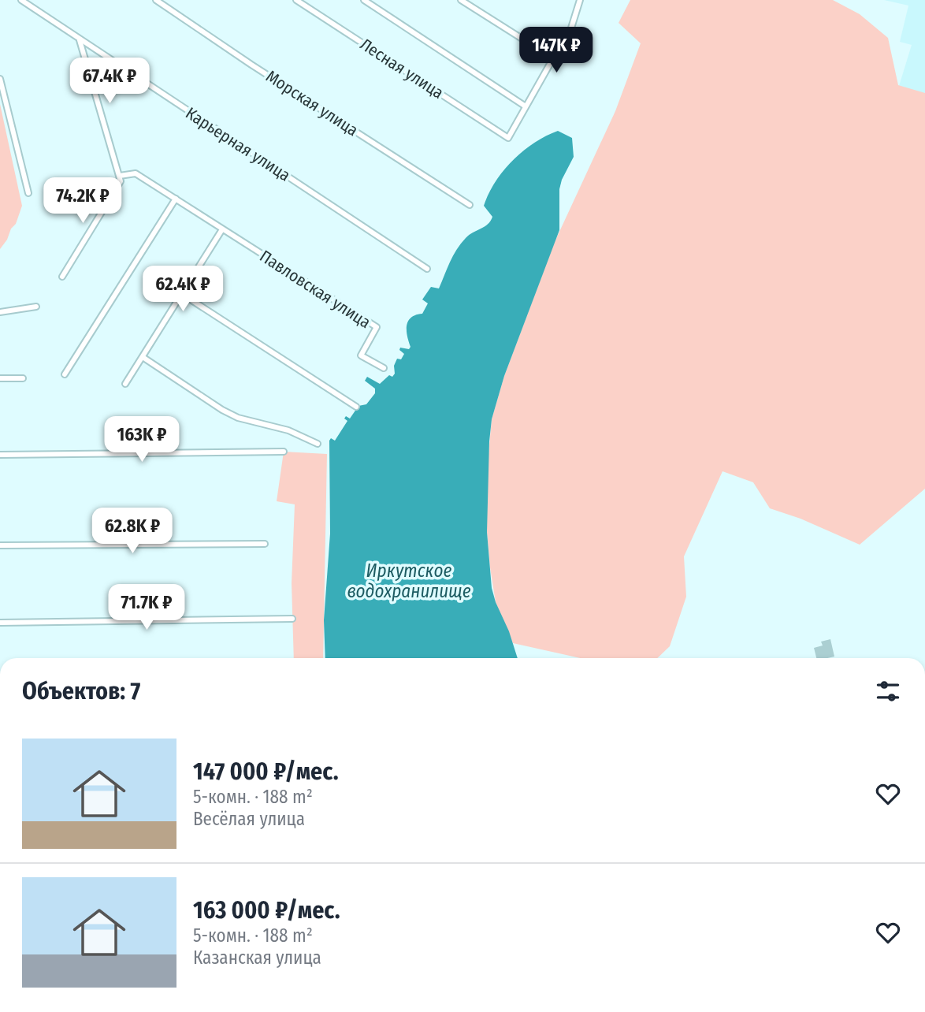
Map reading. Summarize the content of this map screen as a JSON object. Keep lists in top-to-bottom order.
{
  "streets": {
    "street": [
      "Лесная улица",
      "Морская улица",
      "Карьерная улица",
      "Павловская улица"
    ]
  },
  "water": ["Иркутское водохранилище"],
  "page": {
    "price": [
      "147K ₽",
      "67.4K ₽",
      "74.2K ₽",
      "62.4K ₽",
      "163K ₽",
      "62.8K ₽",
      "71.7K ₽"
    ],
    "heading": "Объектов: 7",
    "list": [
      {
        "name": "147 000 ₽/мес.",
        "note": "5-комн. · 188 m² · Весёлая улица"
      },
      {
        "name": "163 000 ₽/мес.",
        "note": "5-комн. · 188 m² · Казанская улица"
      }
    ]
  }
}
